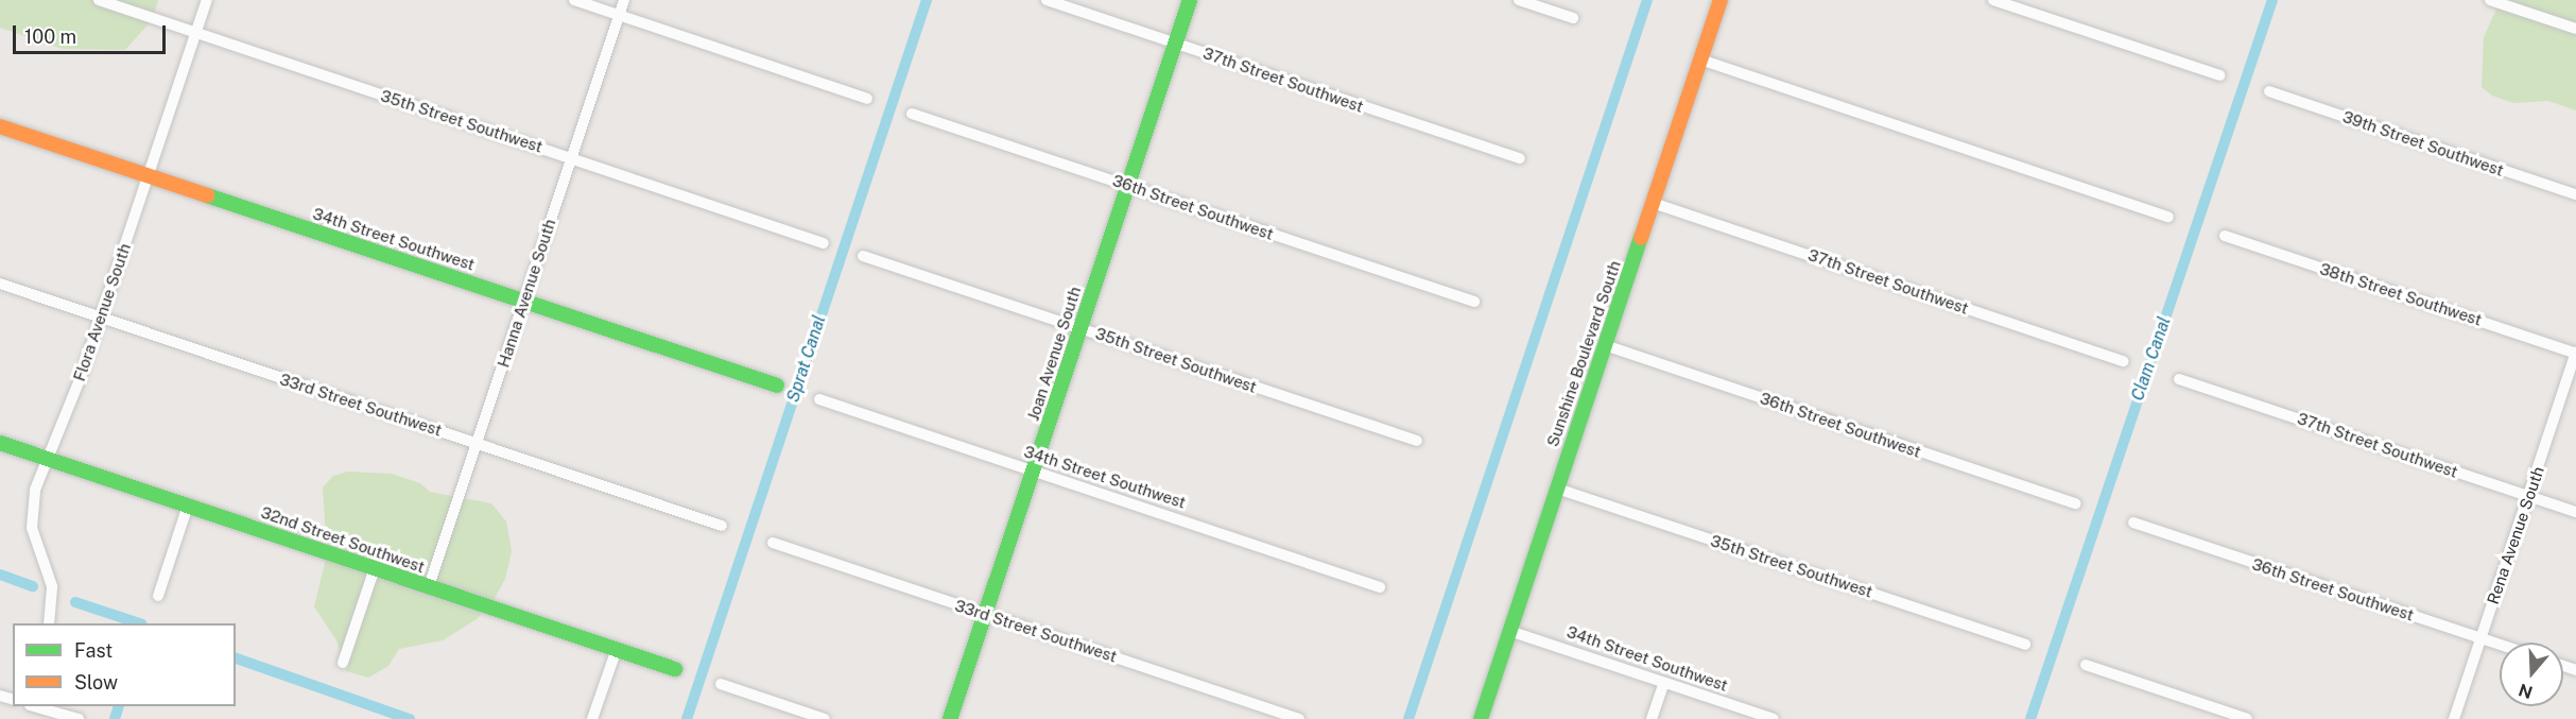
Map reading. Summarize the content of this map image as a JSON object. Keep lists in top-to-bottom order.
{
  "streets": {
    "street": [
      "37th Street Southwest",
      "35th Street Southwest",
      "39th Street Southwest",
      "36th Street Southwest",
      "34th Street Southwest",
      "Hanna Avenue South",
      "38th Street Southwest",
      "Flora Avenue South",
      "Joan Avenue South",
      "Sunshine Boulevard South",
      "33rd Street Southwest",
      "Rena Avenue South",
      "32nd Street Southwest"
    ]
  },
  "crossings": [
    ["37th Street Southwest", "Joan Avenue South"],
    ["37th Street Southwest", "Sunshine Boulevard South"],
    ["37th Street Southwest", "Rena Avenue South"],
    ["35th Street Southwest", "Hanna Avenue South"],
    ["35th Street Southwest", "Flora Avenue South"],
    ["35th Street Southwest", "Joan Avenue South"],
    ["35th Street Southwest", "Sunshine Boulevard South"],
    ["36th Street Southwest", "Joan Avenue South"],
    ["36th Street Southwest", "Sunshine Boulevard South"],
    ["36th Street Southwest", "Rena Avenue South"],
    ["34th Street Southwest", "Hanna Avenue South"],
    ["34th Street Southwest", "Flora Avenue South"],
    ["34th Street Southwest", "Joan Avenue South"],
    ["34th Street Southwest", "Sunshine Boulevard South"],
    ["Hanna Avenue South", "33rd Street Southwest"],
    ["Hanna Avenue South", "32nd Street Southwest"],
    ["38th Street Southwest", "Rena Avenue South"],
    ["Flora Avenue South", "33rd Street Southwest"],
    ["Flora Avenue South", "32nd Street Southwest"],
    ["Joan Avenue South", "33rd Street Southwest"]
  ],
  "water": ["Sprat Canal", "Clam Canal"],
  "legend": ["Fast", "Slow"],
  "scale_bar": "100 m",
  "north": "bottom"
}
